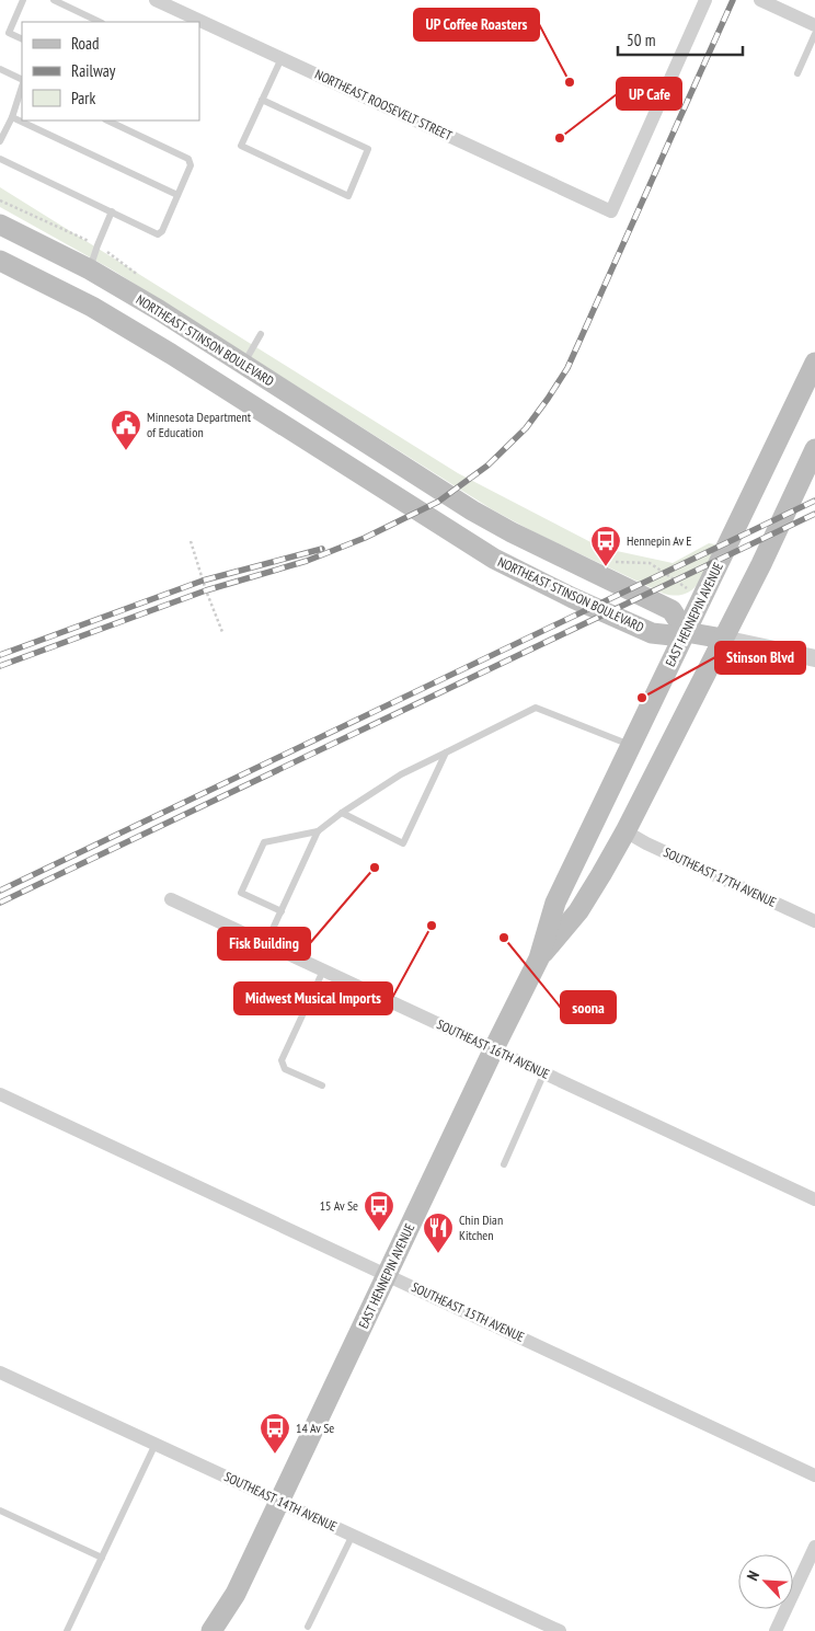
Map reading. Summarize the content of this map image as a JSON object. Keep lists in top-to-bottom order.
{
  "streets": {
    "main road": ["NORTHEAST STINSON BOULEVARD", "EAST HENNEPIN AVENUE"],
    "street": [
      "NORTHEAST ROOSEVELT STREET",
      "SOUTHEAST 17TH AVENUE",
      "SOUTHEAST 16TH AVENUE",
      "SOUTHEAST 15TH AVENUE",
      "SOUTHEAST 14TH AVENUE"
    ]
  },
  "crossings": [
    ["NORTHEAST STINSON BOULEVARD", "EAST HENNEPIN AVENUE"],
    ["EAST HENNEPIN AVENUE", "SOUTHEAST 17TH AVENUE"],
    ["EAST HENNEPIN AVENUE", "SOUTHEAST 16TH AVENUE"],
    ["EAST HENNEPIN AVENUE", "SOUTHEAST 15TH AVENUE"],
    ["EAST HENNEPIN AVENUE", "SOUTHEAST 14TH AVENUE"]
  ],
  "places": {
    "other": [
      "UP Coffee Roasters",
      "UP Cafe",
      "Stinson Blvd",
      "Fisk Building",
      "Midwest Musical Imports",
      "soona"
    ],
    "public building": ["Minnesota Department of Education"],
    "bus stop": ["Hennepin Av E", "15 Av Se", "14 Av Se"],
    "restaurant": ["Chin Dian Kitchen"]
  },
  "legend": ["Road", "Railway", "Park"],
  "scale_bar": "50 m",
  "north": "top left"
}
